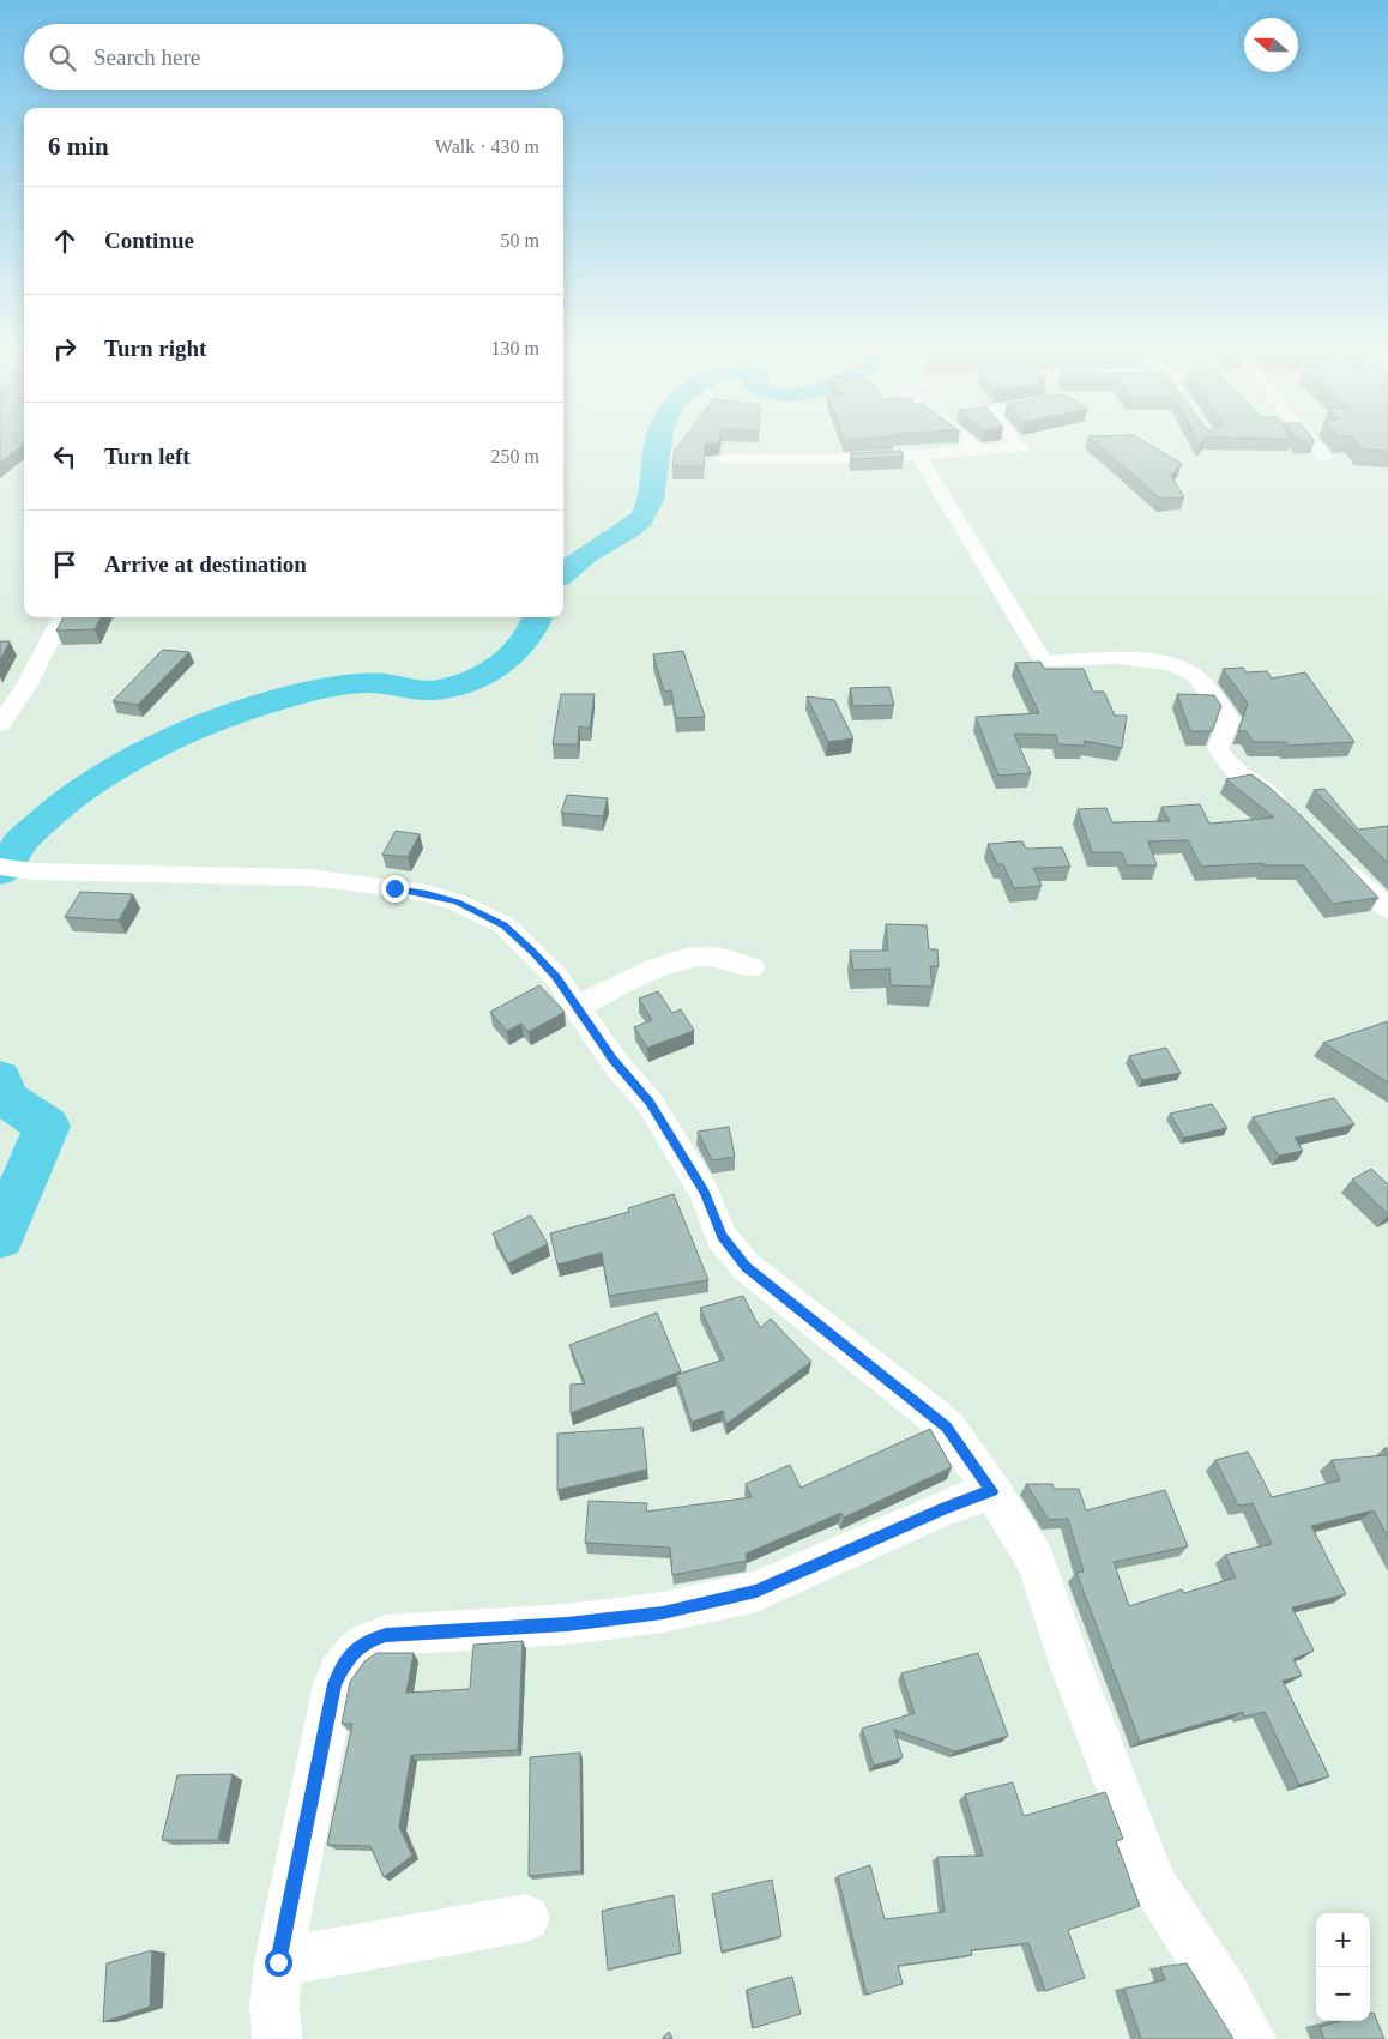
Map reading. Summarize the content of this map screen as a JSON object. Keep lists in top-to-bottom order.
{
  "north": "left",
  "page": {
    "search": "Search here",
    "heading": ["6 min", "Walk · 430 m"],
    "list": [
      ["Continue", "50 m"],
      ["Turn right", "130 m"],
      ["Turn left", "250 m"],
      "Arrive at destination"
    ],
    "map_buttons": ["+", "−"]
  }
}
